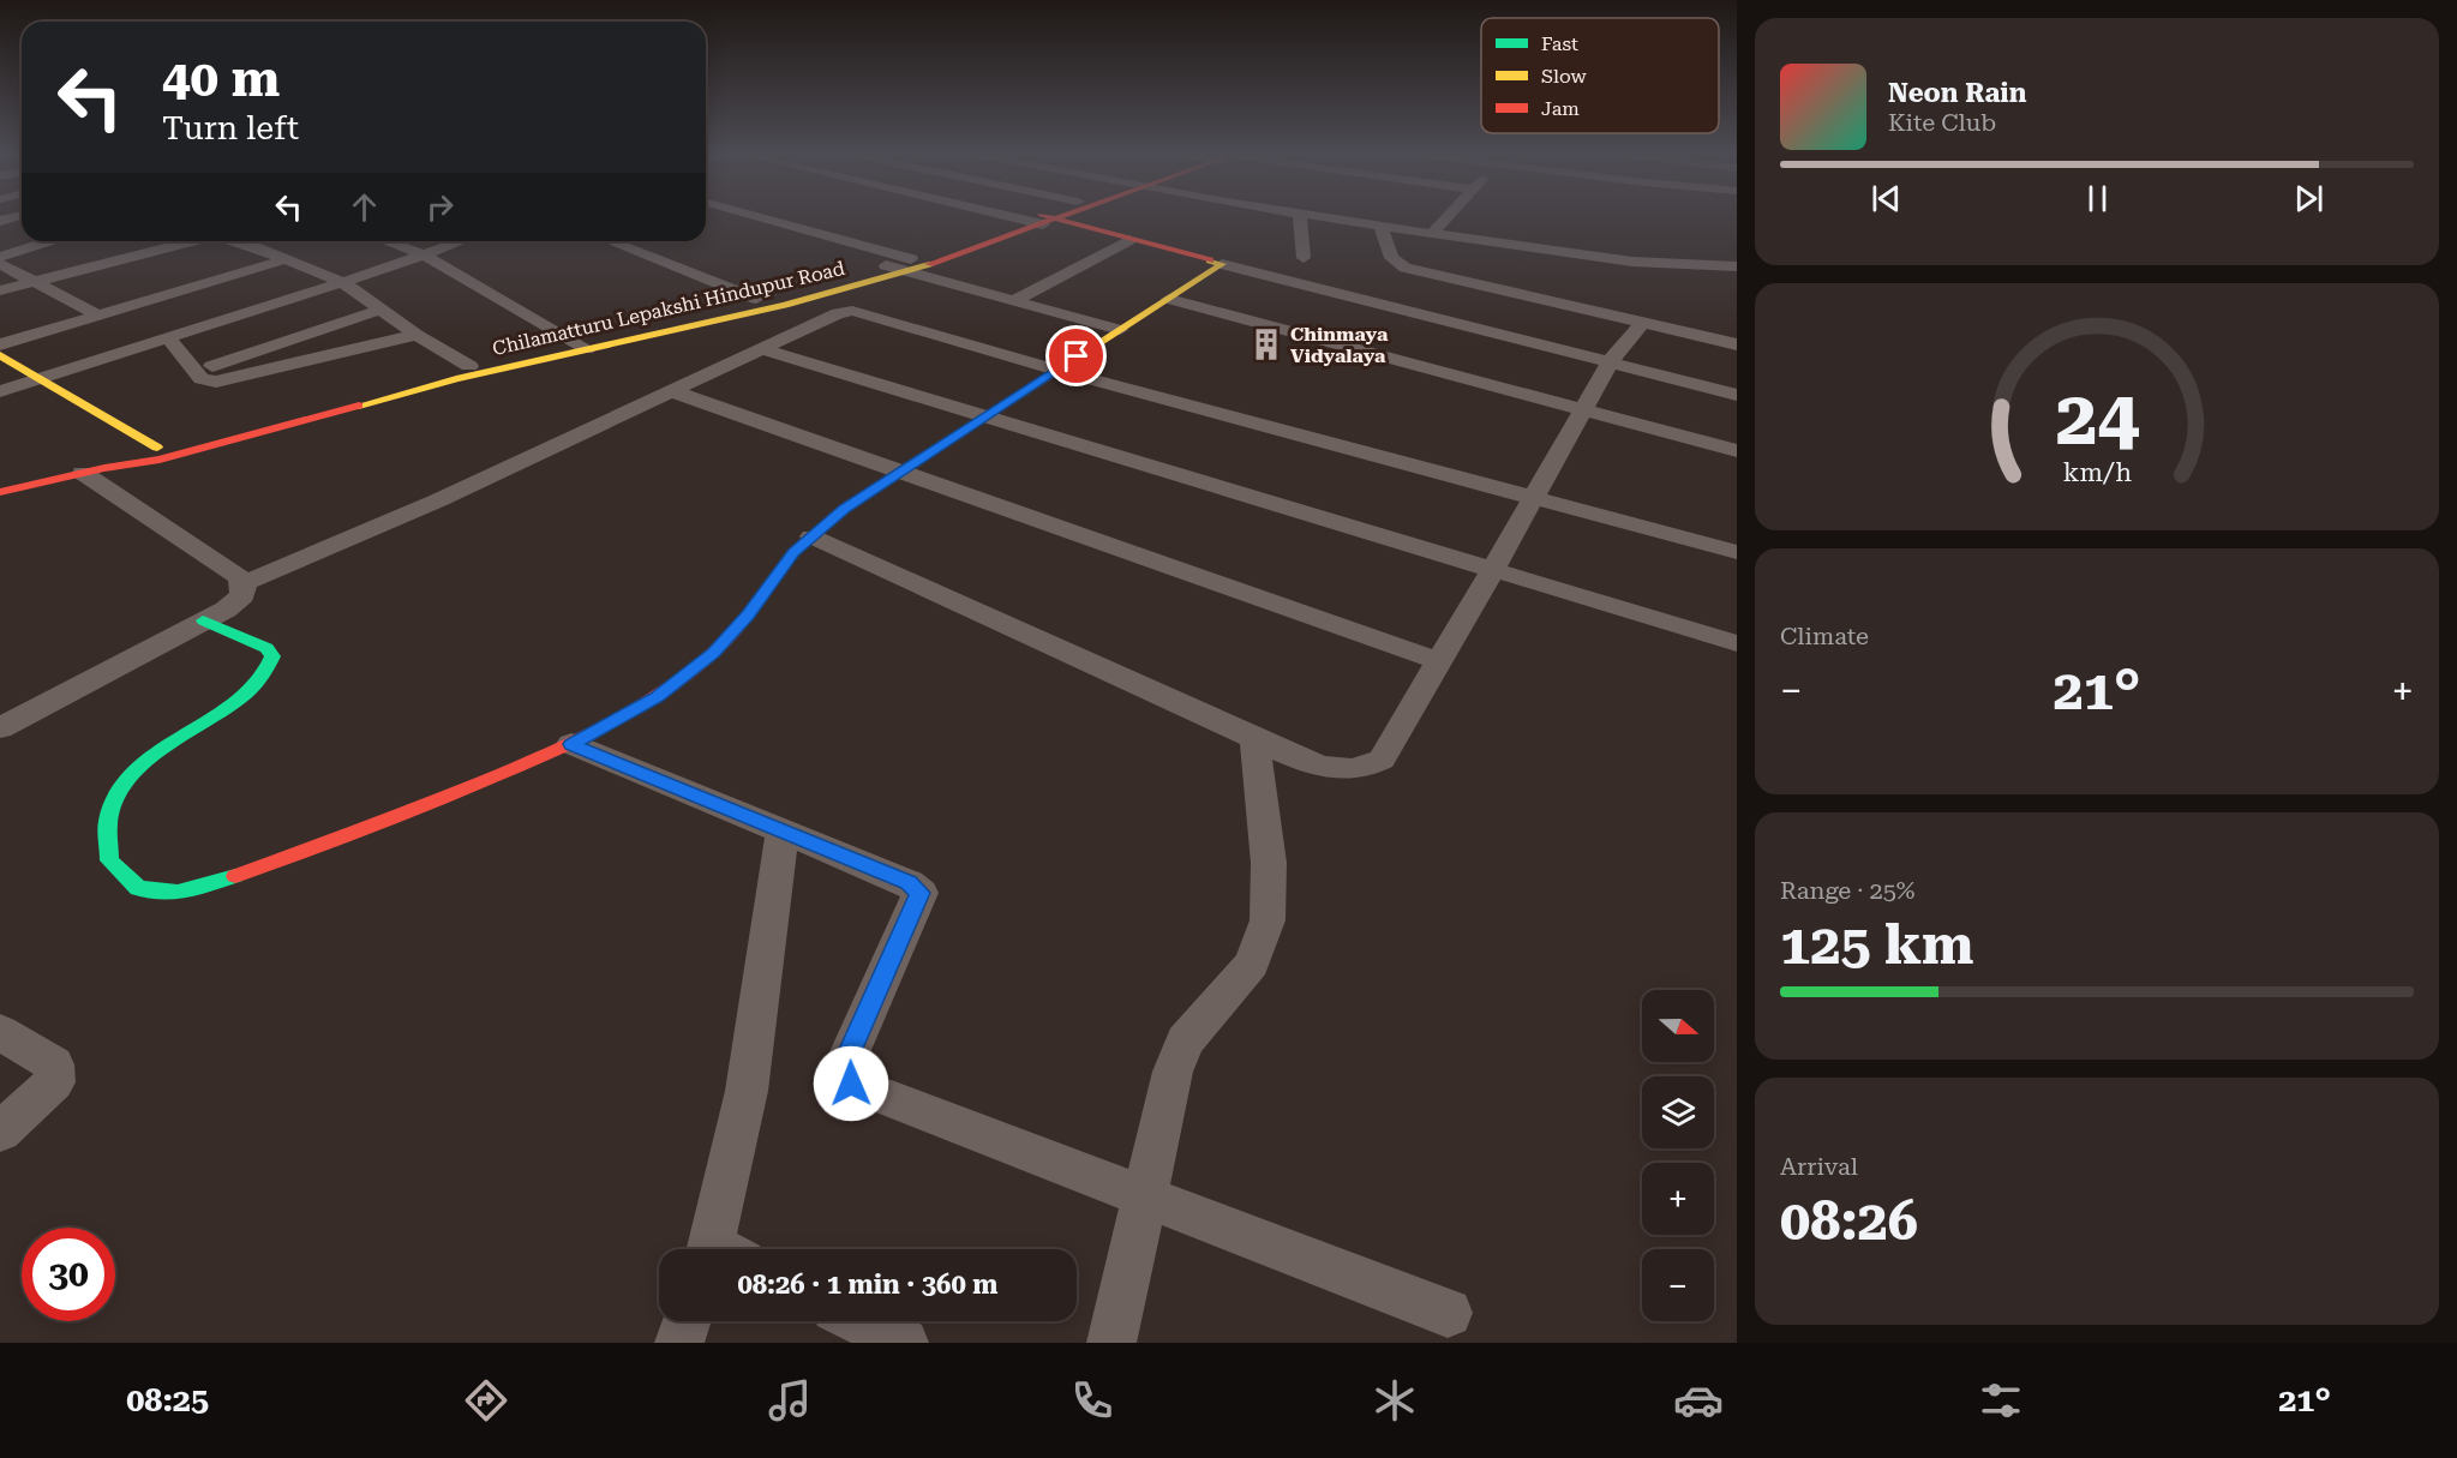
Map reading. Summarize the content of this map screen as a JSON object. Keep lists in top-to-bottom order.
{
  "streets": {
    "street": ["Chilamatturu Lepakshi Hindupur Road"]
  },
  "places": {
    "building": ["Chinmaya Vidyalaya"]
  },
  "legend": ["Fast", "Slow", "Jam"],
  "north": "right",
  "page": {
    "turn": ["40 m", "Turn left"],
    "song": ["Neon Rain", "Kite Club"],
    "tile": [
      "Climate",
      ["Range · 25%", "125 km"],
      ["Arrival", "08:26"]
    ],
    "heat": ["−", "21°", "+"],
    "map_buttons": ["+", "−"],
    "limit": "30",
    "trip": "08:26 · 1 min · 360 m",
    "tabs": ["08:25", "21°"],
    "gauge": ["24", "km/h"]
  }
}
